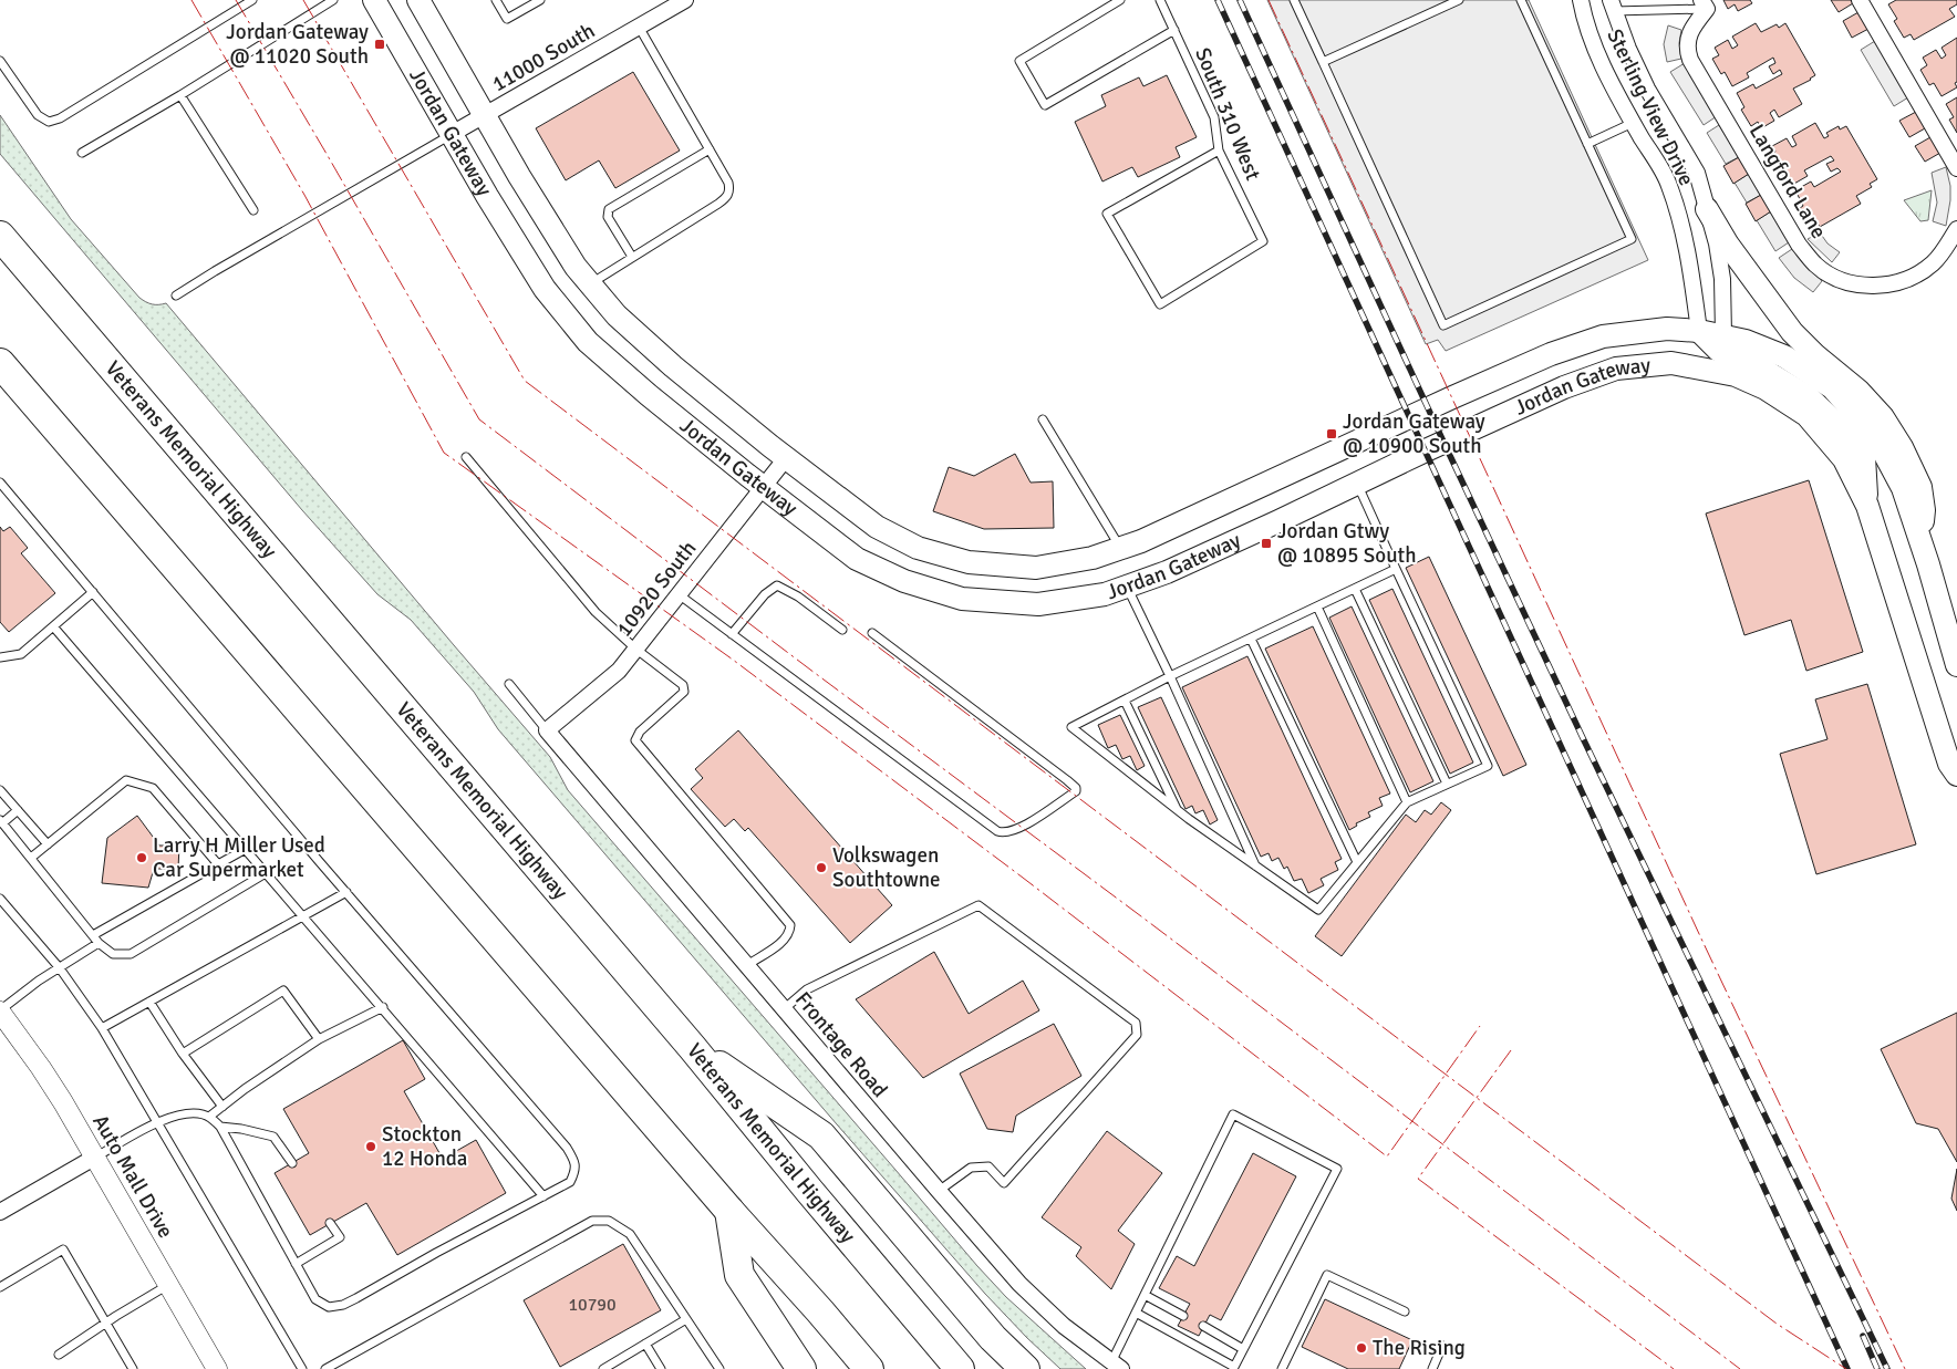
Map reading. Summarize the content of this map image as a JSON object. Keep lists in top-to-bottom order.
{
  "streets": {
    "highway": ["Veterans Memorial Highway"],
    "main road": ["Jordan Gateway"],
    "street": [
      "11000 South",
      "Sterling View Drive",
      "Langford Lane",
      "10920 South",
      "Frontage Road",
      "Auto Mall Drive"
    ],
    "lane": ["South 310 West"]
  },
  "crossings": [
    ["11000 South", "Jordan Gateway"],
    ["Sterling View Drive", "Jordan Gateway"],
    ["Jordan Gateway", "10920 South"],
    ["10920 South", "Frontage Road"]
  ],
  "places": {
    "transit": ["Jordan Gateway @ 11020 South", "Jordan Gateway @ 10900 South", "Jordan Gtwy @ 10895 South"],
    "other": [
      "Larry H Miller Used Car Supermarket",
      "Volkswagen Southtowne",
      "Stockton 12 Honda",
      "The Rising"
    ]
  },
  "house_numbers": ["10790"]
}
